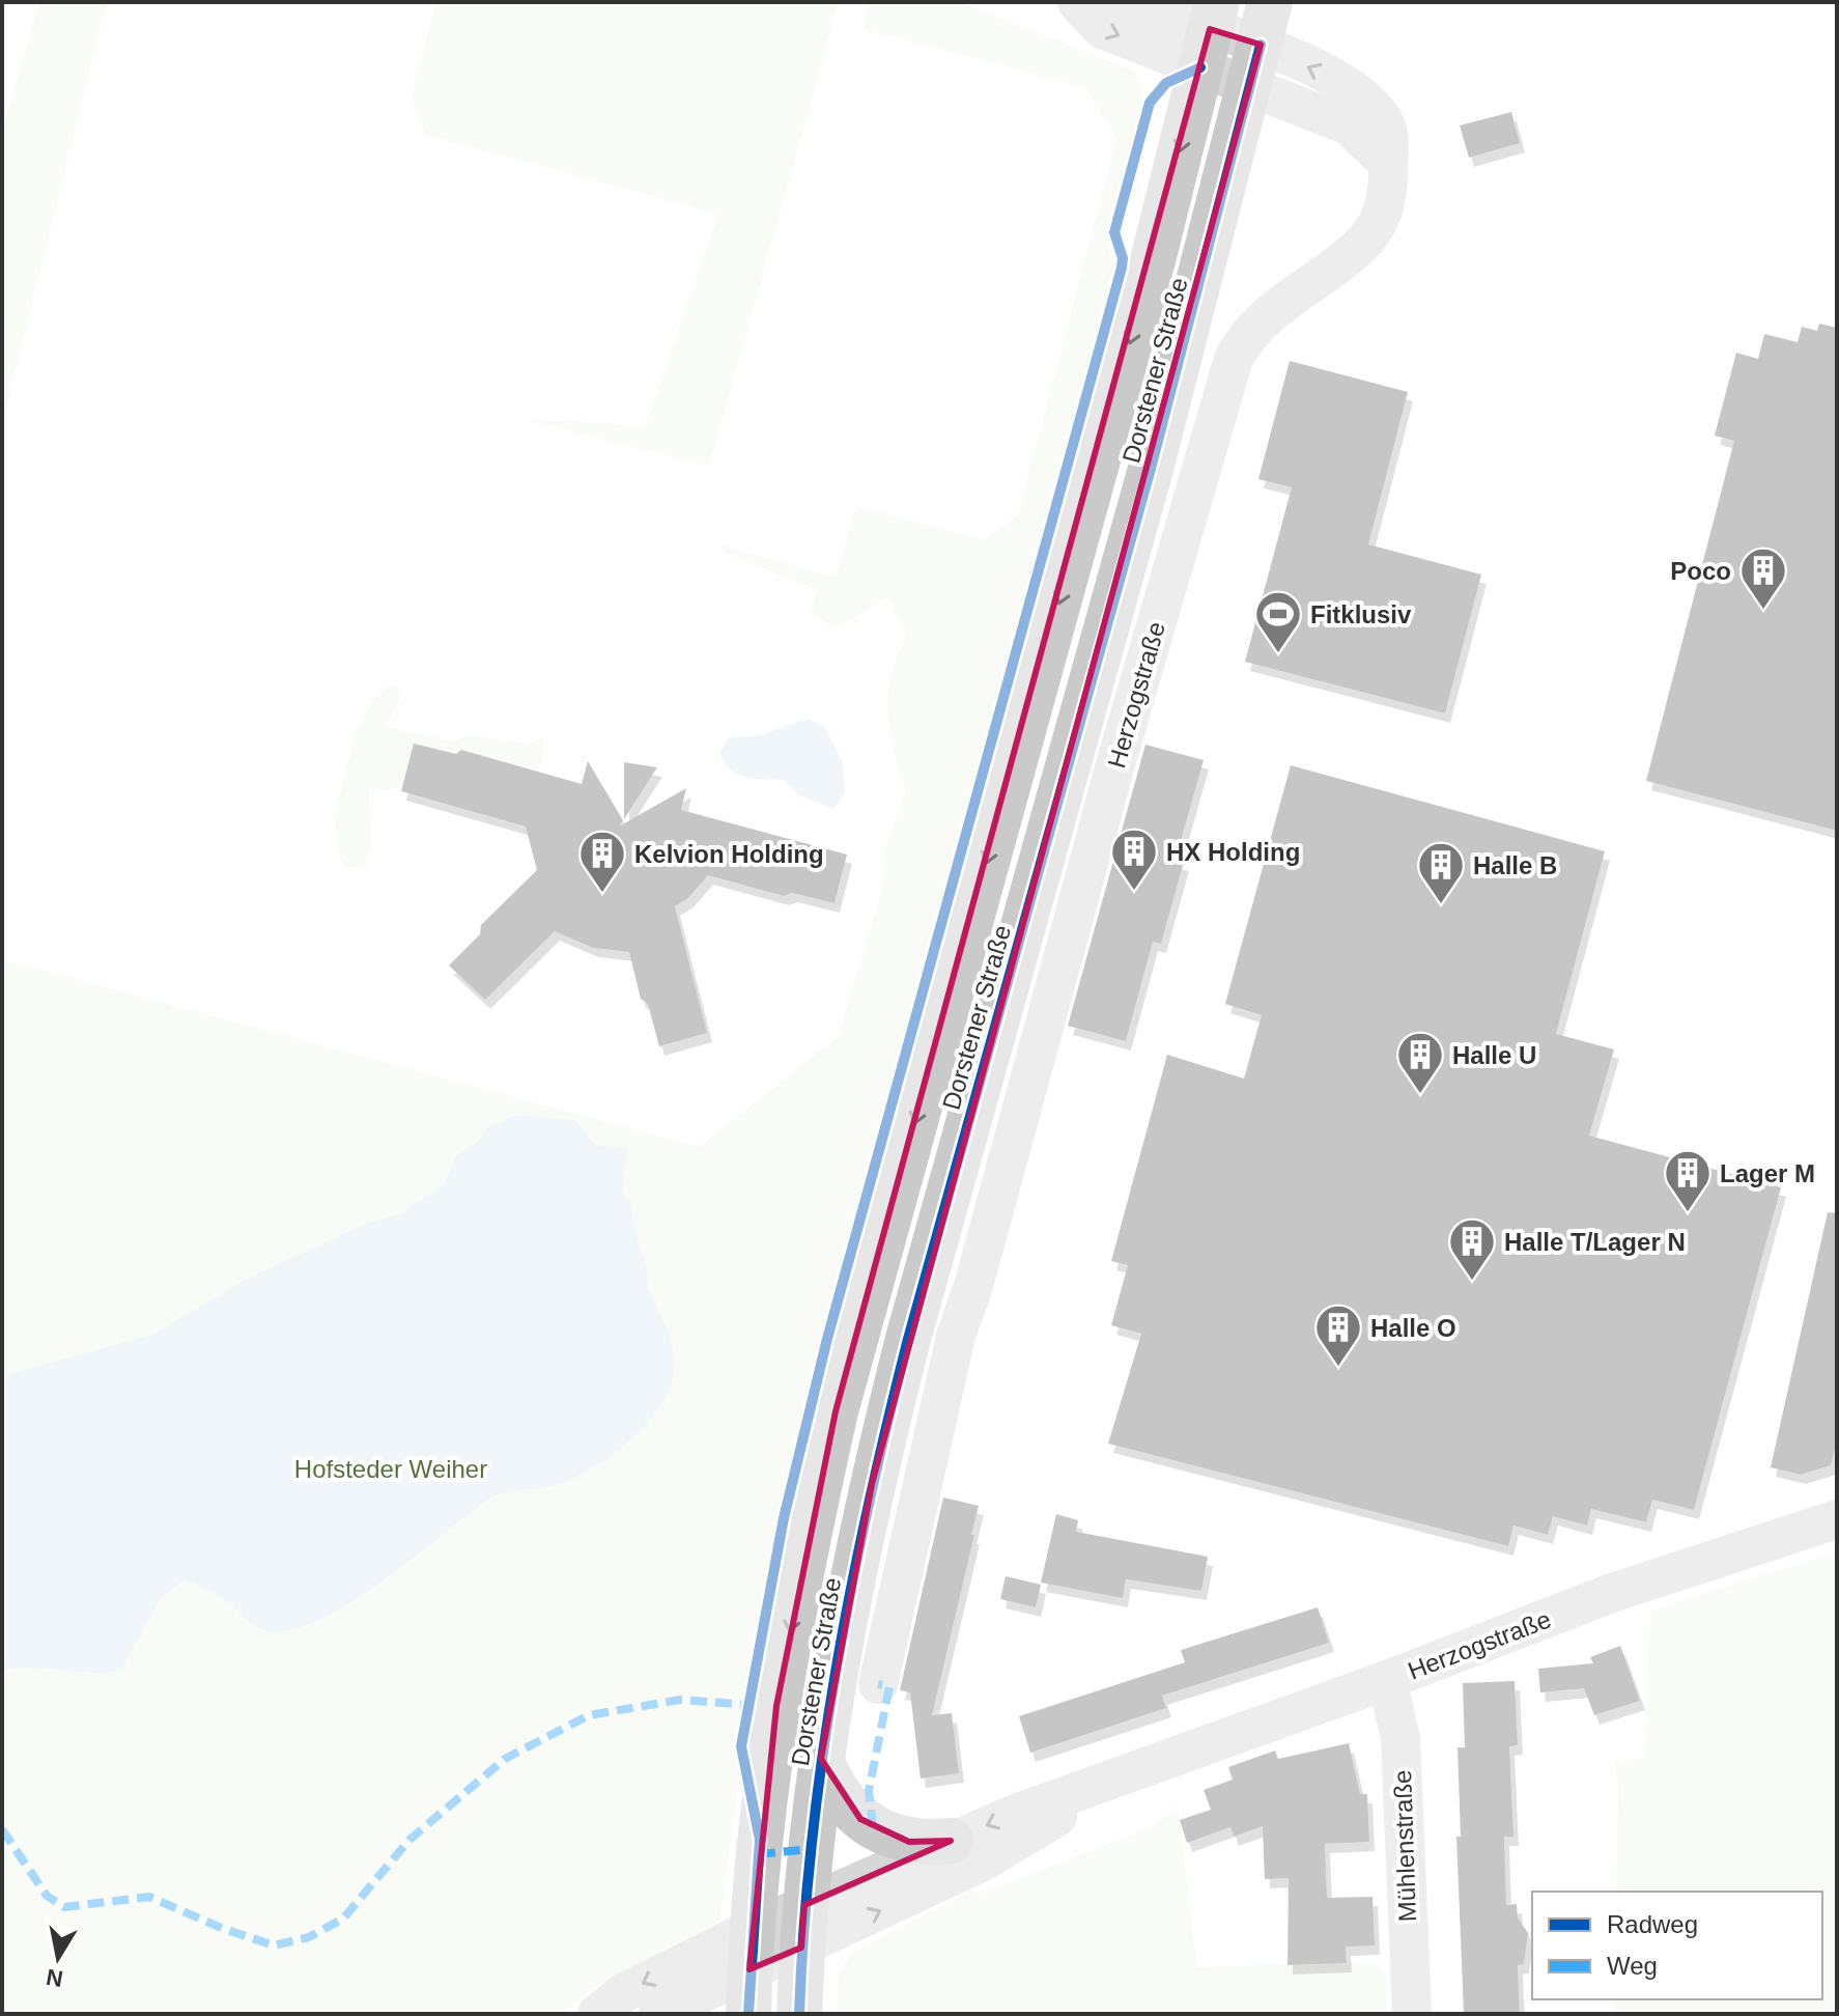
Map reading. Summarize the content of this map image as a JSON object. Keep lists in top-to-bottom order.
{
  "streets": {
    "main road": ["Dorstener Straße"],
    "street": ["Herzogstraße", "Mühlenstraße"]
  },
  "crossings": [
    ["Dorstener Straße", "Herzogstraße"],
    ["Herzogstraße", "Mühlenstraße"]
  ],
  "parks": ["Hofsteder Weiher"],
  "places": {
    "building": [
      "Poco",
      "HX Holding",
      "Kelvion Holding",
      "Halle B",
      "Halle U",
      "Lager M",
      "Halle T/Lager N",
      "Halle O"
    ],
    "sports": ["Fitklusiv"]
  },
  "legend": ["Radweg", "Weg"],
  "north": "bottom"
}
